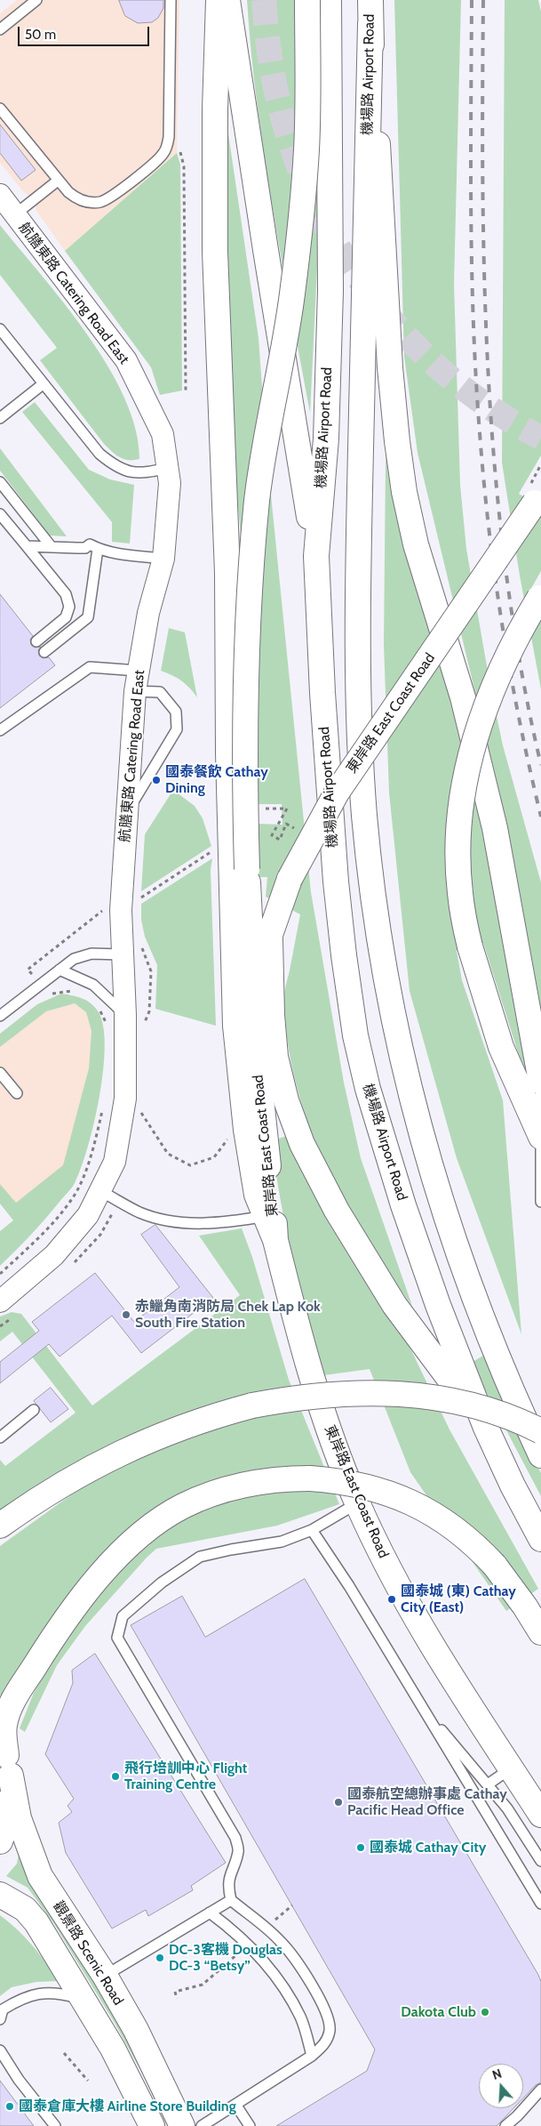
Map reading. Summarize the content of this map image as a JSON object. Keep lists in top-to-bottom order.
{
  "streets": {
    "main road": ["機場路 Airport Road", "東岸路 East Coast Road", "觀景路 Scenic Road"],
    "street": ["航膳東路 Catering Road East"]
  },
  "places": [
    "國泰餐飲 Cathay Dining",
    "赤鱲角南消防局 Chek Lap Kok South Fire Station",
    "國泰城 (東) Cathay City (East)",
    "飛行培訓中心 Flight Training Centre",
    "國泰航空總辦事處 Cathay Pacific Head Office",
    "國泰城 Cathay City",
    "DC-3客機 Douglas DC-3 “Betsy”",
    "Dakota Club",
    "國泰倉庫大樓 Airline Store Building"
  ],
  "scale_bar": "50 m",
  "north": "top"
}
